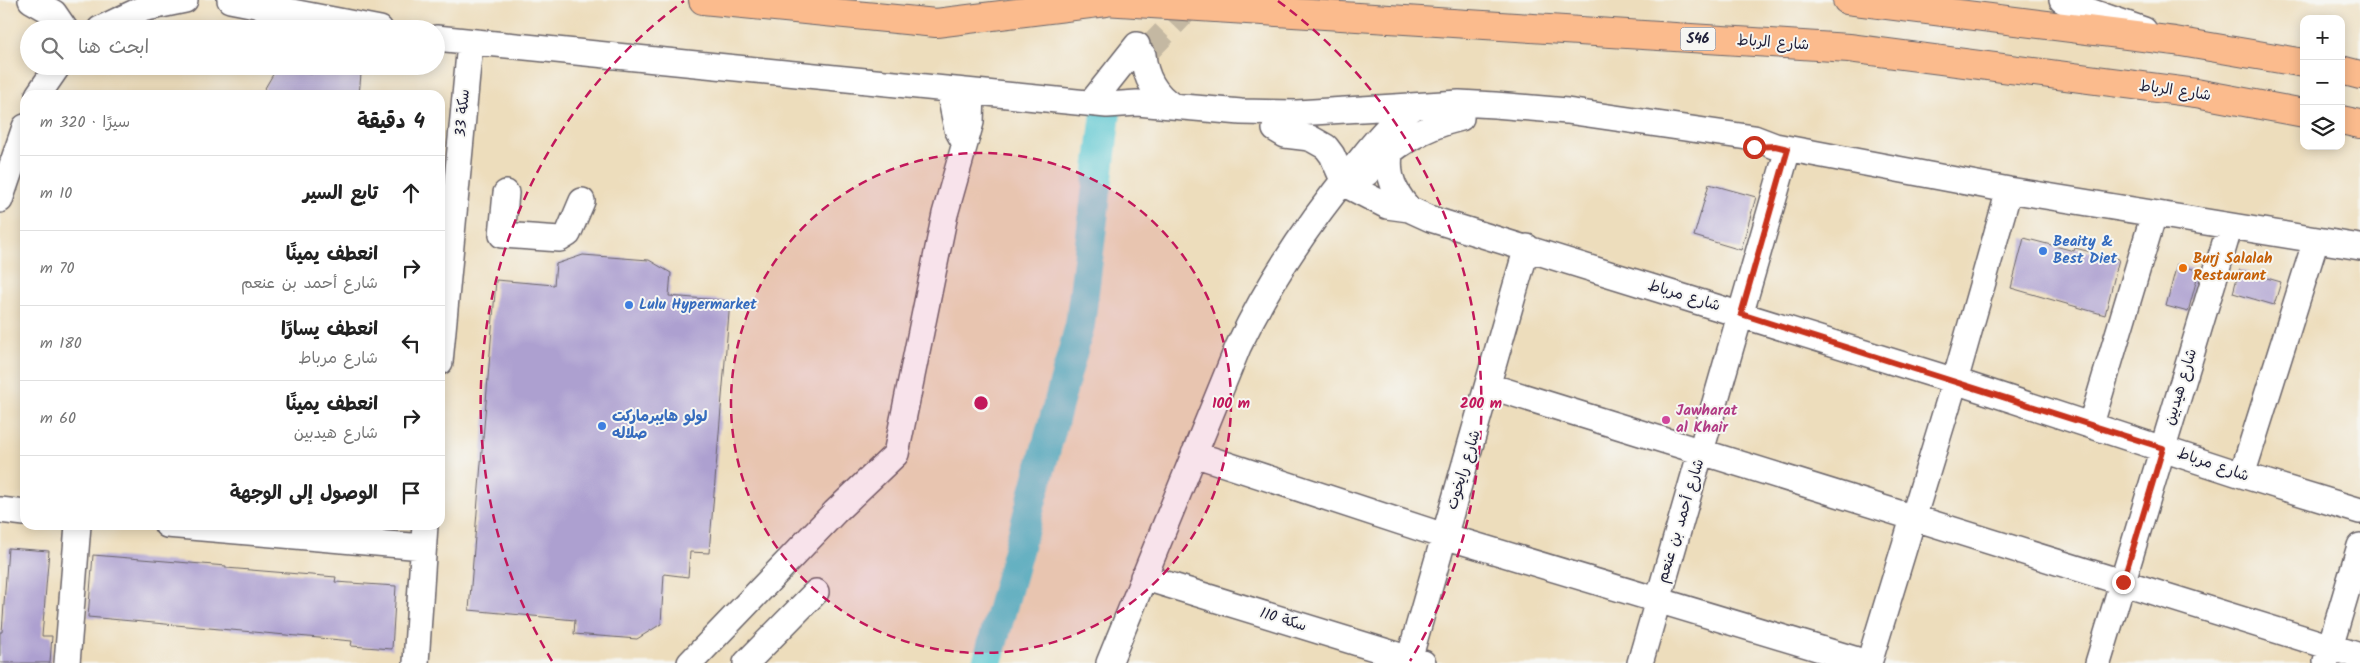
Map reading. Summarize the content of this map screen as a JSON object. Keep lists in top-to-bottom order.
{
  "streets": {
    "highway": ["S46", "شارع الرباط"],
    "street": [
      "سكة 33",
      "شارع مرباط",
      "شارع هيدبين",
      "شارع رايخوت",
      "شارع أحمد بن عنعم",
      "سكة 110"
    ]
  },
  "crossings": [
    ["شارع مرباط", "شارع هيدبين"],
    ["شارع مرباط", "شارع رايخوت"],
    ["شارع مرباط", "شارع أحمد بن عنعم"],
    ["شارع رايخوت", "سكة 110"]
  ],
  "places": [
    "Beaity & Best Diet",
    "Burj Salalah Restaurant",
    "Lulu Hypermarket",
    "Jawharat al Khair",
    "لولو هايبرماركت صلاله"
  ],
  "page": {
    "map_buttons": ["+", "−"],
    "search": "ابحث هنا",
    "heading": ["4 دقيقة", "سيرًا · 320 m"],
    "list": [
      ["تابع السير", "10 m"],
      ["انعطف يمينًا", "شارع أحمد بن عنعم", "70 m"],
      ["انعطف يسارًا", "شارع مرباط", "180 m"],
      ["انعطف يمينًا", "شارع هيدبين", "60 m"],
      "الوصول إلى الوجهة"
    ]
  },
  "rings": ["100 m", "200 m"]
}
